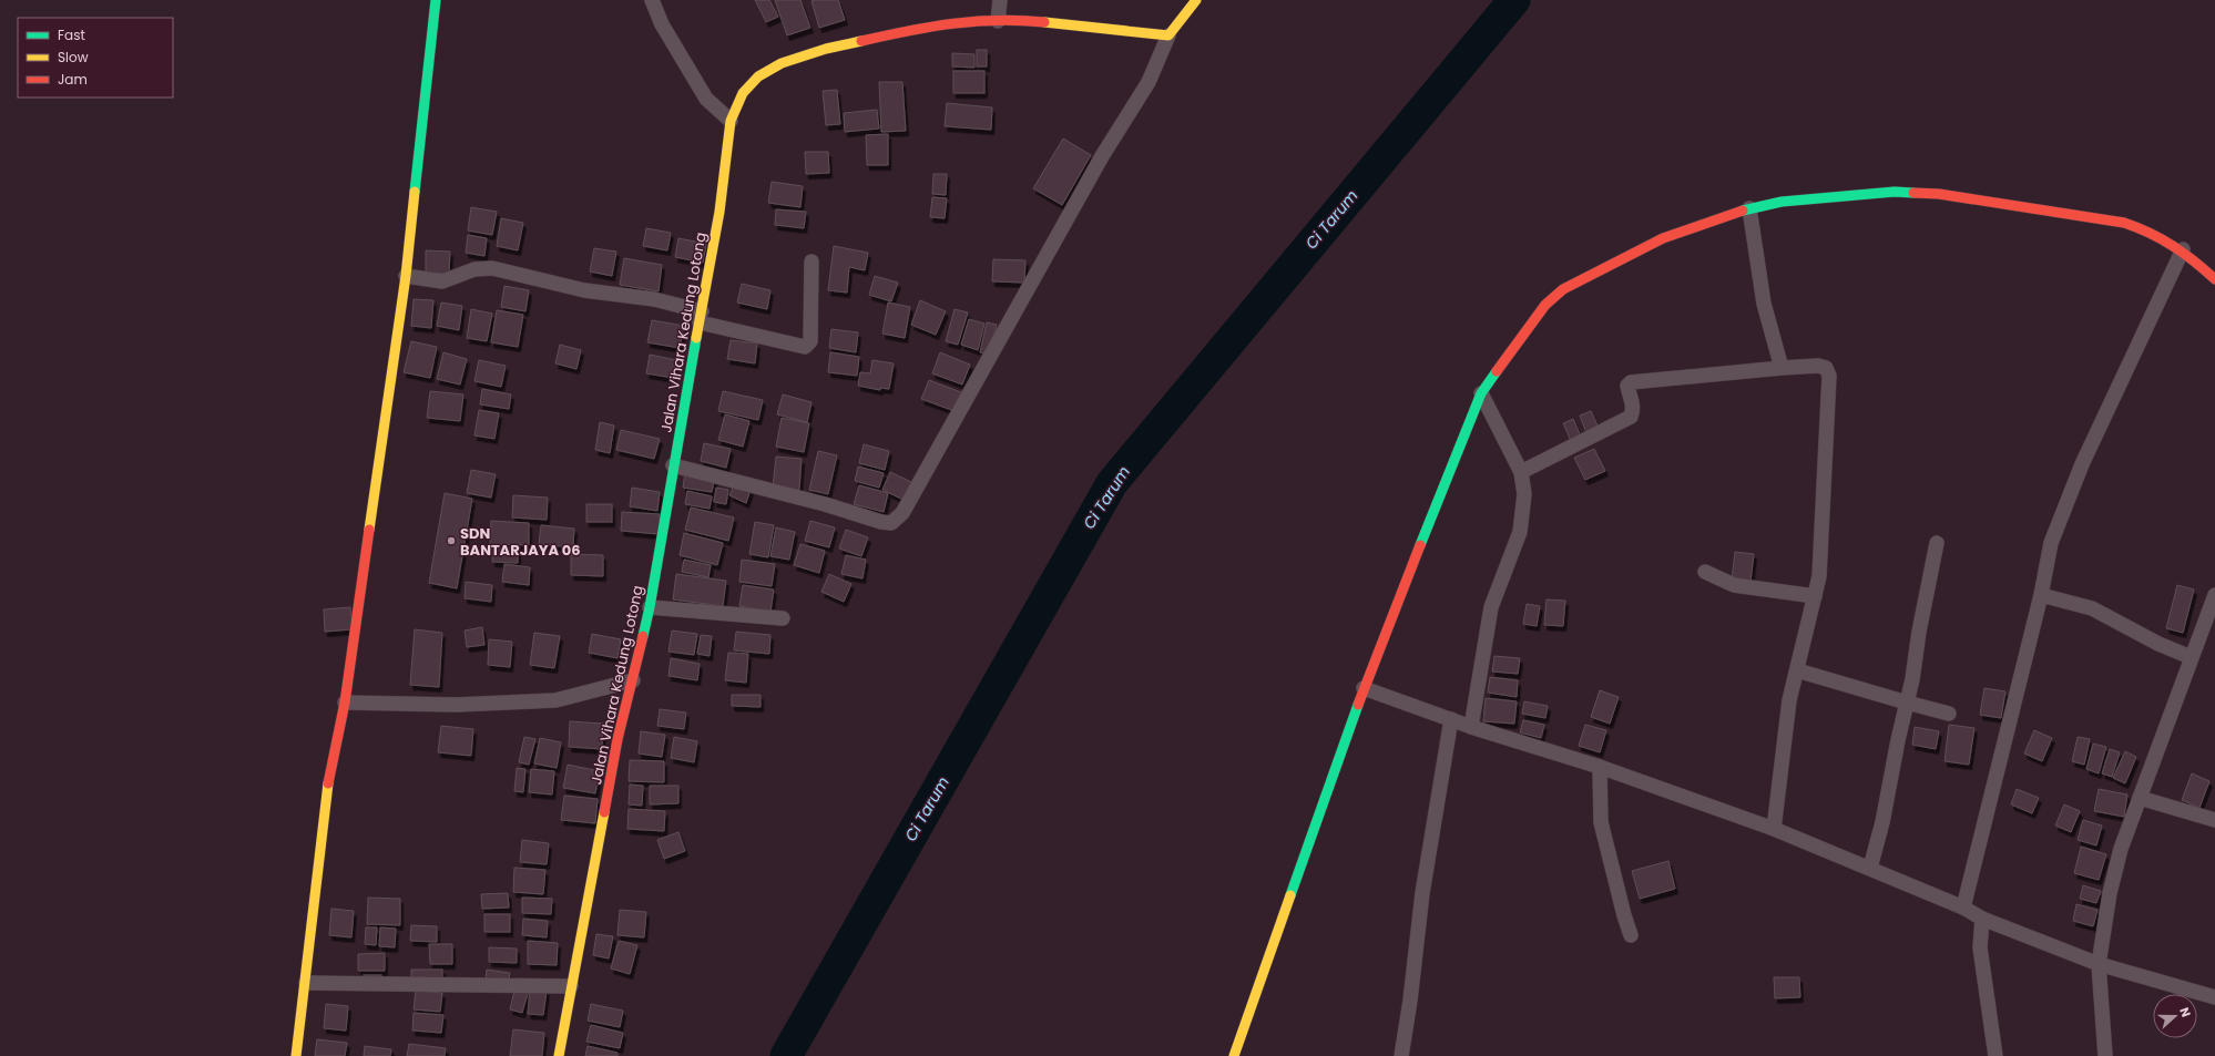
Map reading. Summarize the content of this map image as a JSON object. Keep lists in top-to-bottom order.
{
  "streets": {
    "street": ["Jalan Vihara Kedung Lotong"]
  },
  "water": ["Ci Tarum"],
  "places": ["SDN BANTARJAYA 06"],
  "legend": ["Fast", "Slow", "Jam"],
  "north": "right"
}
